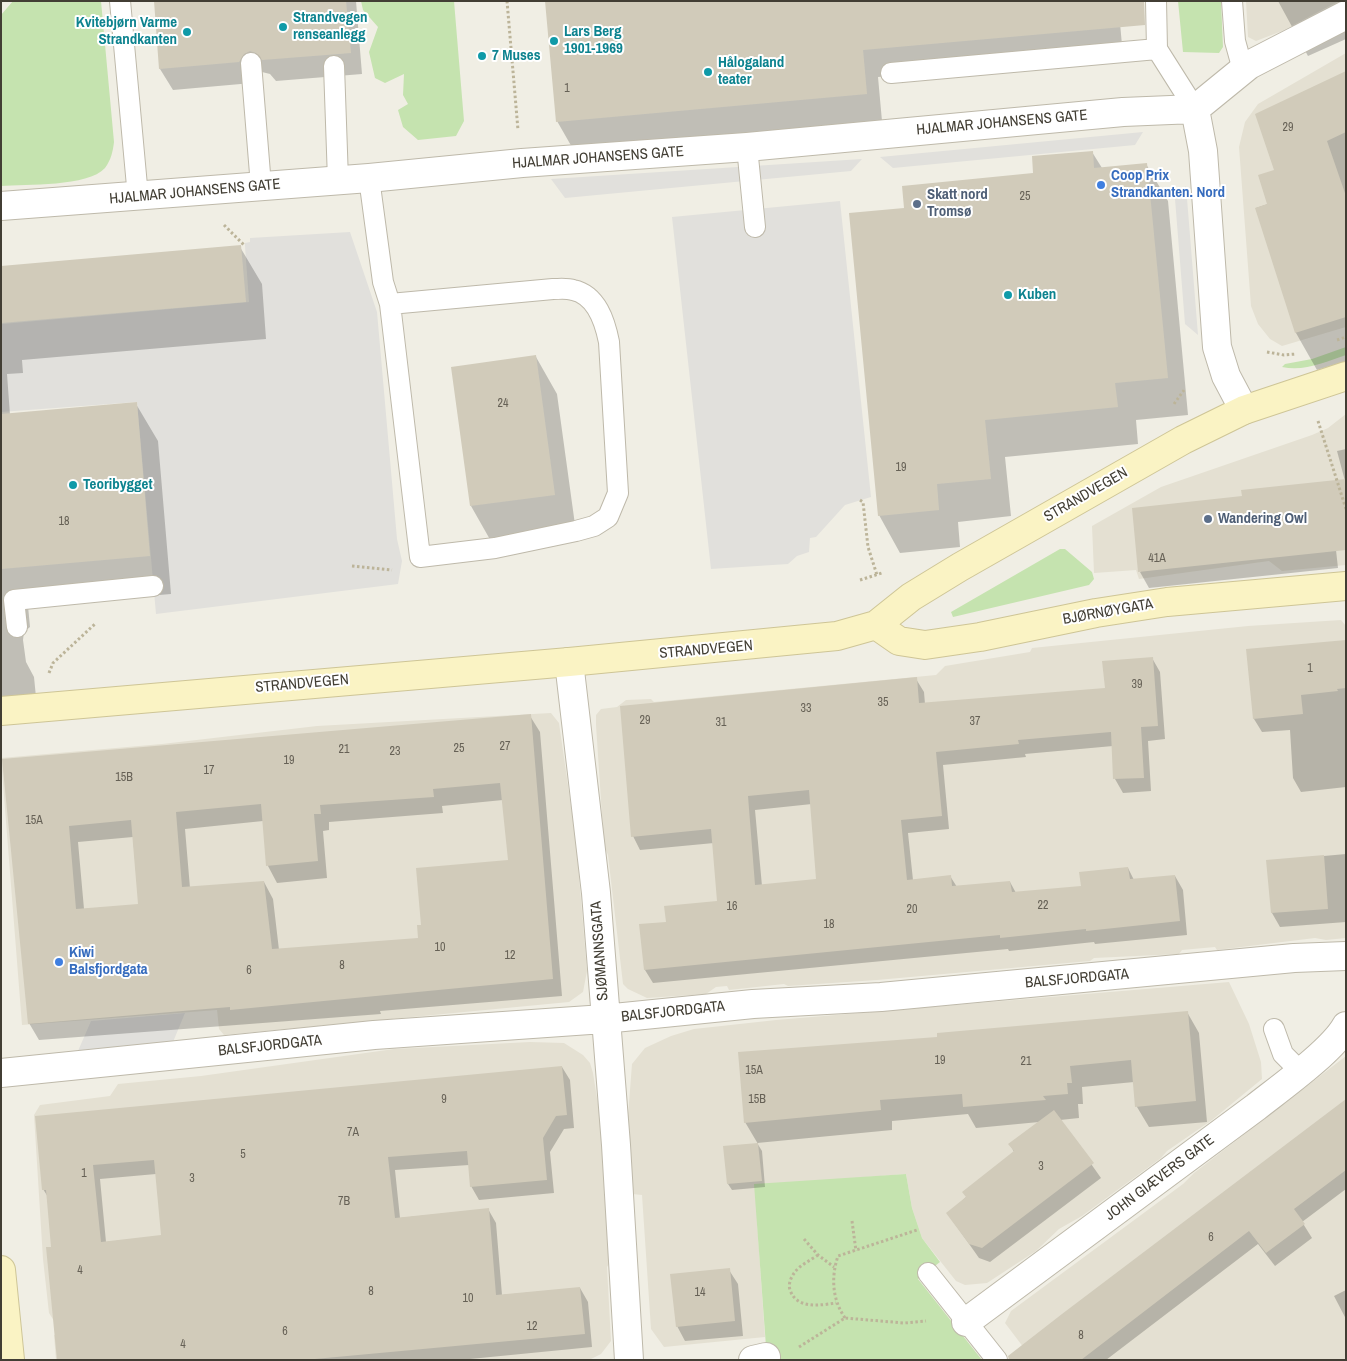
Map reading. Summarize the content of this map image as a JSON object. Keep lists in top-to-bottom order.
{
  "streets": {
    "street": [
      "HJALMAR JOHANSENS GATE",
      "STRANDVEGEN",
      "BJØRNØYGATA",
      "SJØMANNSGATA",
      "BALSFJORDGATA",
      "JOHN GIÆVERS GATE"
    ]
  },
  "crossings": [
    ["STRANDVEGEN", "BJØRNØYGATA"],
    ["STRANDVEGEN", "SJØMANNSGATA"],
    ["SJØMANNSGATA", "BALSFJORDGATA"]
  ],
  "places": [
    "Strandvegen renseanlegg",
    "Kvitebjørn Varme Strandkanten",
    "Lars Berg 1901-1969",
    "7 Muses",
    "Hålogaland teater",
    "Coop Prix Strandkanten. Nord",
    "Skatt nord Tromsø",
    "Kuben",
    "Teoribygget",
    "Wandering Owl",
    "Kiwi Balsfjordgata"
  ],
  "house_numbers": [
    "1",
    "29",
    "25",
    "24",
    "19",
    "18",
    "41A",
    "1",
    "39",
    "35",
    "33",
    "29",
    "37",
    "31",
    "27",
    "25",
    "21",
    "23",
    "19",
    "17",
    "15B",
    "15A",
    "22",
    "16",
    "20",
    "18",
    "10",
    "12",
    "8",
    "6",
    "19",
    "21",
    "15A",
    "9",
    "15B",
    "7A",
    "5",
    "3",
    "1",
    "3",
    "7B",
    "6",
    "4",
    "8",
    "14",
    "10",
    "12",
    "6",
    "8",
    "4"
  ]
}
